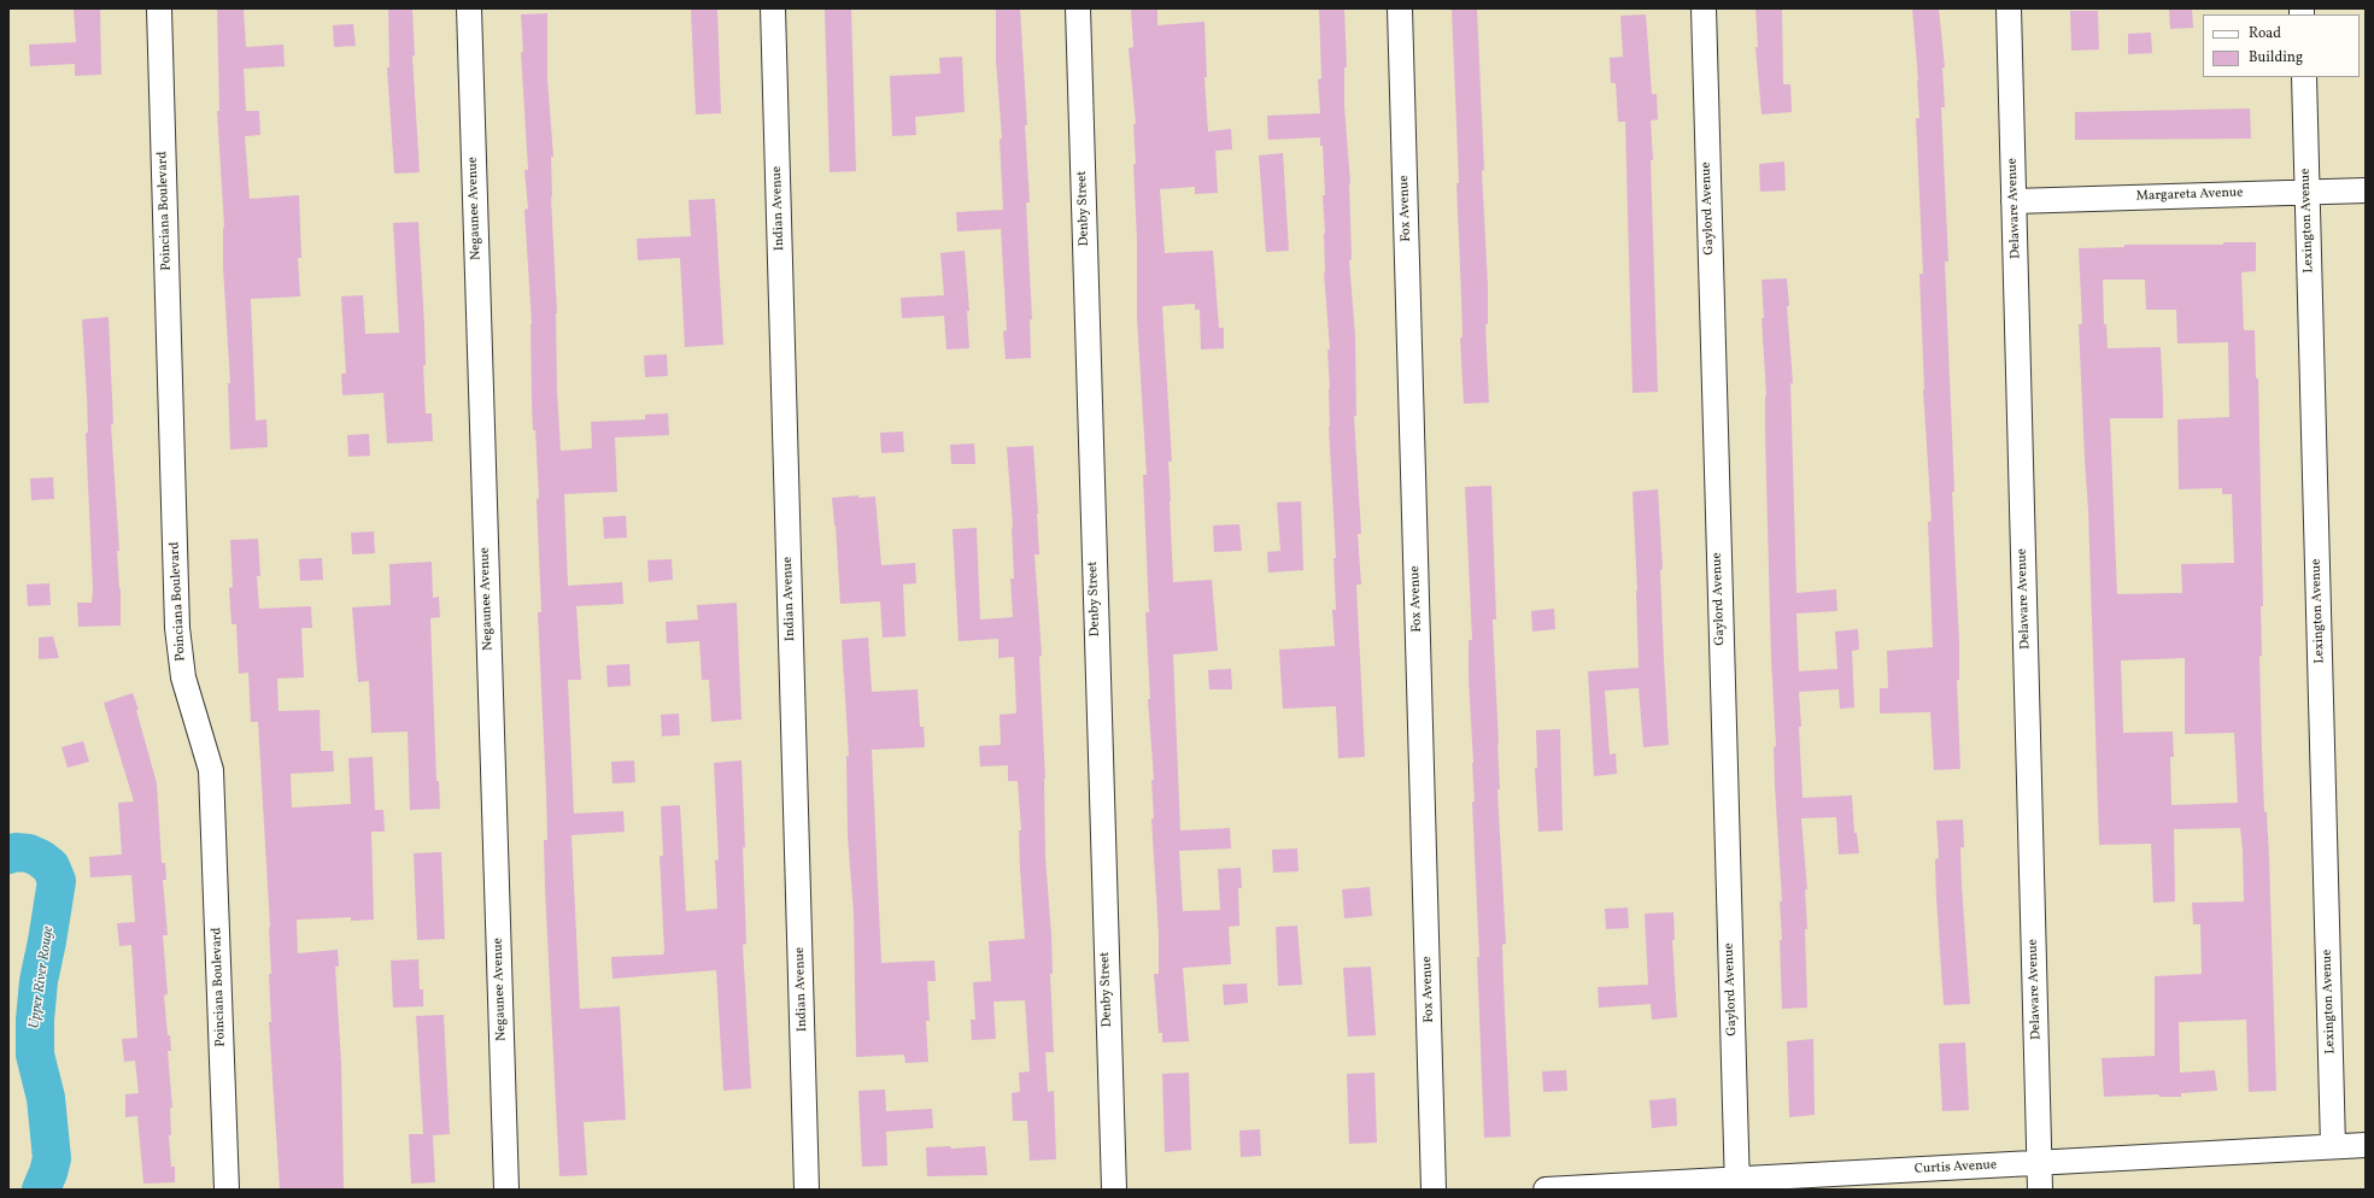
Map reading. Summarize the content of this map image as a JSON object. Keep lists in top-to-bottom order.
{
  "streets": {
    "street": [
      "Margareta Avenue",
      "Negaunee Avenue",
      "Indian Avenue",
      "Denby Street",
      "Fox Avenue",
      "Gaylord Avenue",
      "Delaware Avenue",
      "Poinciana Boulevard",
      "Lexington Avenue",
      "Curtis Avenue"
    ]
  },
  "crossings": [
    ["Margareta Avenue", "Delaware Avenue"],
    ["Margareta Avenue", "Lexington Avenue"],
    ["Gaylord Avenue", "Curtis Avenue"],
    ["Delaware Avenue", "Curtis Avenue"],
    ["Lexington Avenue", "Curtis Avenue"]
  ],
  "water": ["Upper River Rouge"],
  "legend": ["Road", "Building"]
}
